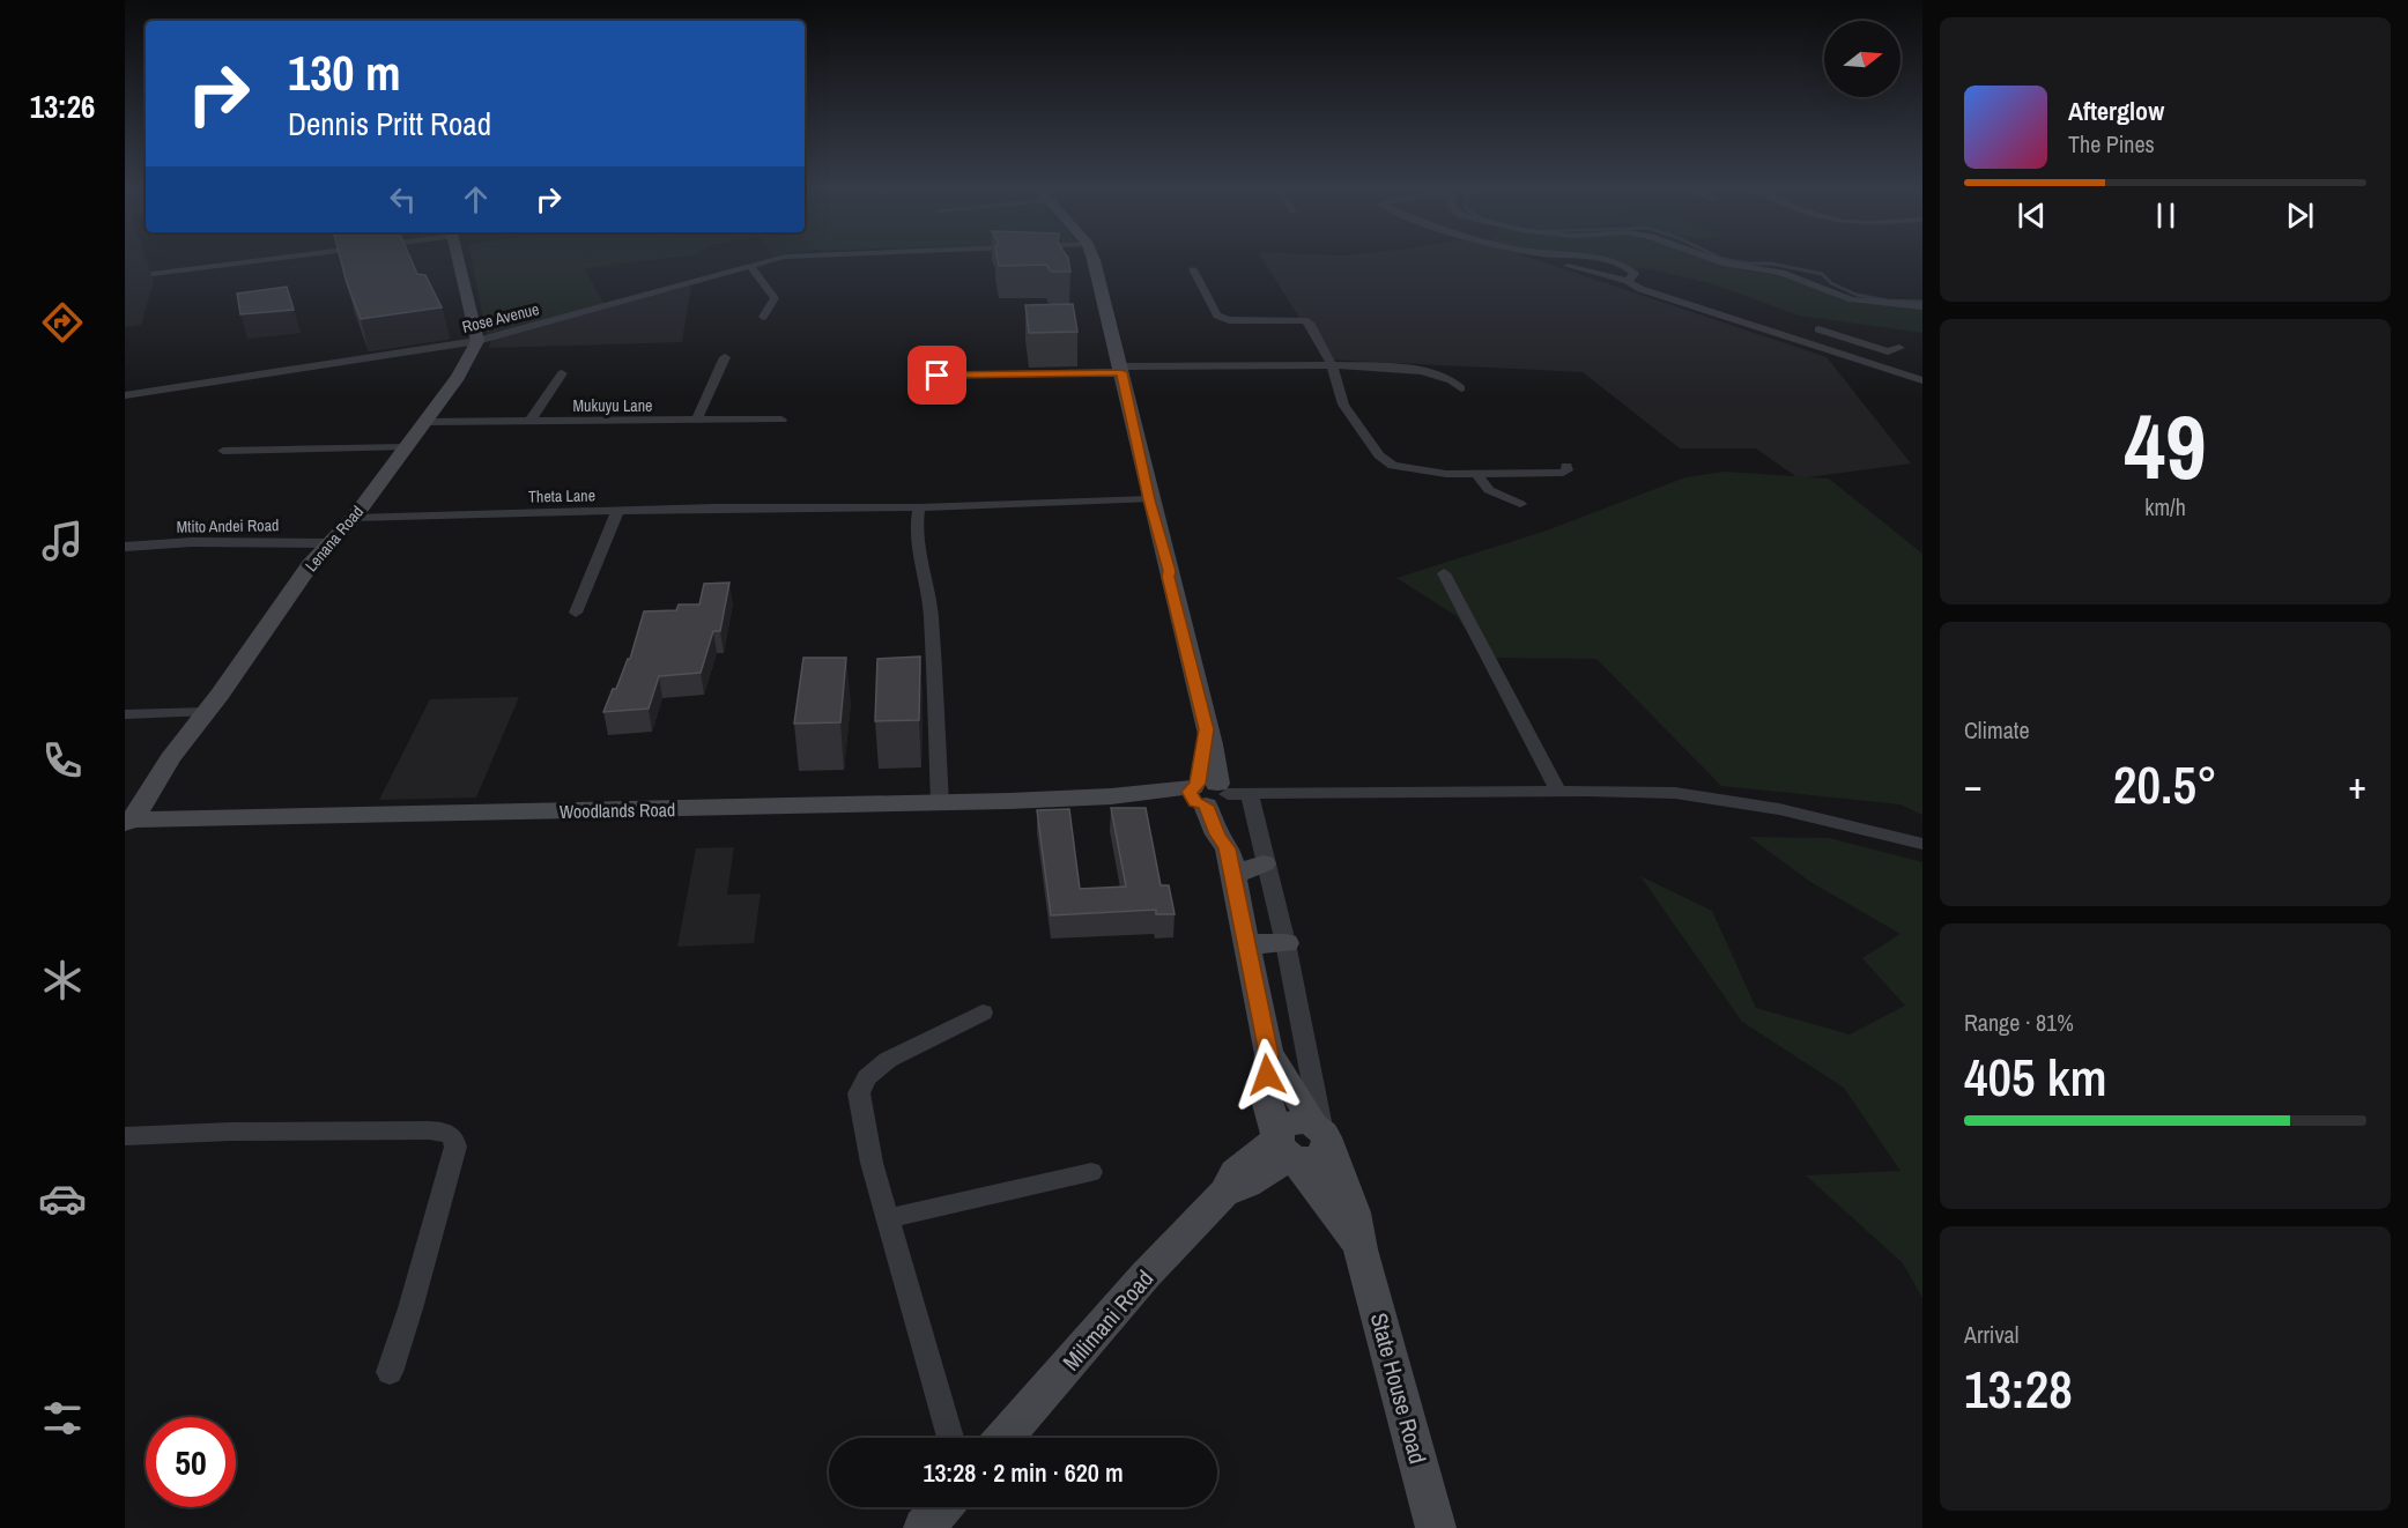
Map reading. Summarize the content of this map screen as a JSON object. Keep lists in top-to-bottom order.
{
  "streets": {
    "street": [
      "Rose Avenue",
      "Mukuyu Lane",
      "Theta Lane",
      "Mtito Andei Road",
      "Lenana Road",
      "Woodlands Road",
      "Milimani Road",
      "State House Road"
    ]
  },
  "crossings": [
    ["Rose Avenue", "Lenana Road"],
    ["Mukuyu Lane", "Lenana Road"],
    ["Theta Lane", "Lenana Road"],
    ["Mtito Andei Road", "Lenana Road"],
    ["Lenana Road", "Woodlands Road"],
    ["Woodlands Road", "State House Road"],
    ["Milimani Road", "State House Road"]
  ],
  "north": "right",
  "page": {
    "tabs": "13:26",
    "turn": ["130 m", "Dennis Pritt Road"],
    "song": ["Afterglow", "The Pines"],
    "tile": [
      ["49", "km/h"],
      "Climate",
      ["Range · 81%", "405 km"],
      ["Arrival", "13:28"]
    ],
    "heat": ["−", "20.5°", "+"],
    "limit": "50",
    "trip": "13:28 · 2 min · 620 m"
  }
}
